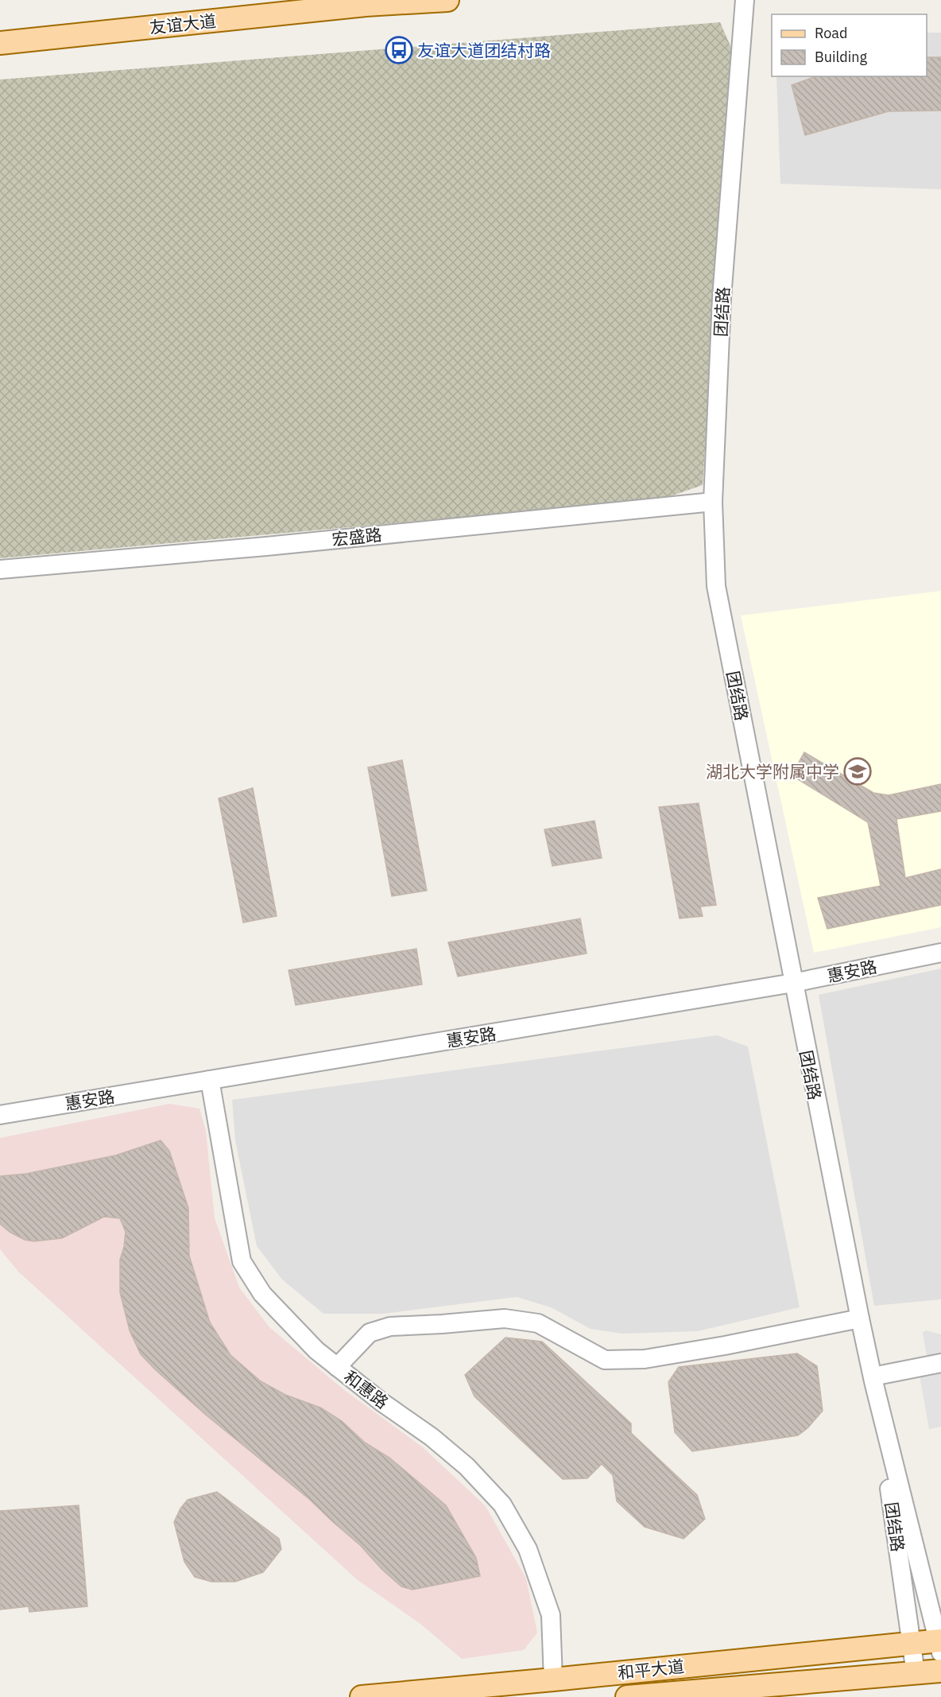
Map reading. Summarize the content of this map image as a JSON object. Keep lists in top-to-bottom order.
{
  "streets": {
    "main road": ["友谊大道", "和平大道"],
    "street": [
      "团结路",
      "宏盛路",
      "惠安路",
      "和惠路"
    ]
  },
  "crossings": [
    ["团结路", "宏盛路"],
    ["团结路", "惠安路"],
    ["团结路", "和平大道"],
    ["惠安路", "和惠路"],
    ["和惠路", "和平大道"]
  ],
  "places": {
    "bus stop": ["友谊大道团结村路"],
    "school or university": ["湖北大学附属中学"]
  },
  "legend": ["Road", "Building"]
}
